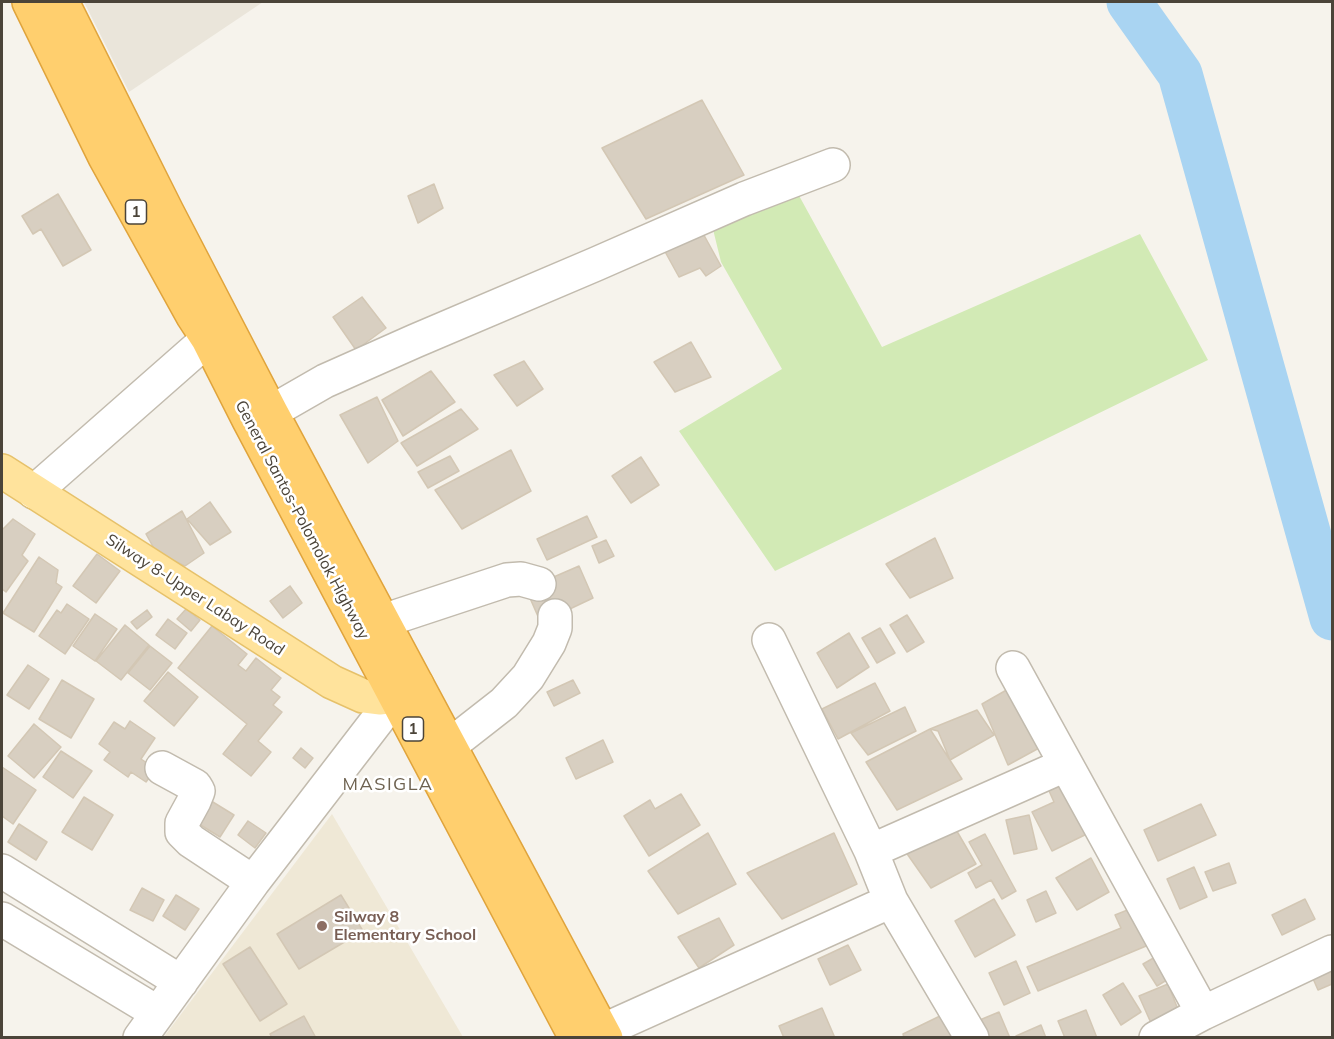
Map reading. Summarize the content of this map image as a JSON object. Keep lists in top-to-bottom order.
{
  "streets": {
    "highway": ["1", "General Santos-Polomolok Highway"],
    "main road": ["Silway 8-Upper Labay Road"]
  },
  "crossings": [
    ["1", "General Santos-Polomolok Highway"],
    ["1", "Silway 8-Upper Labay Road"],
    ["General Santos-Polomolok Highway", "Silway 8-Upper Labay Road"]
  ],
  "districts": ["MASIGLA"],
  "places": ["Silway 8 Elementary School"]
}
